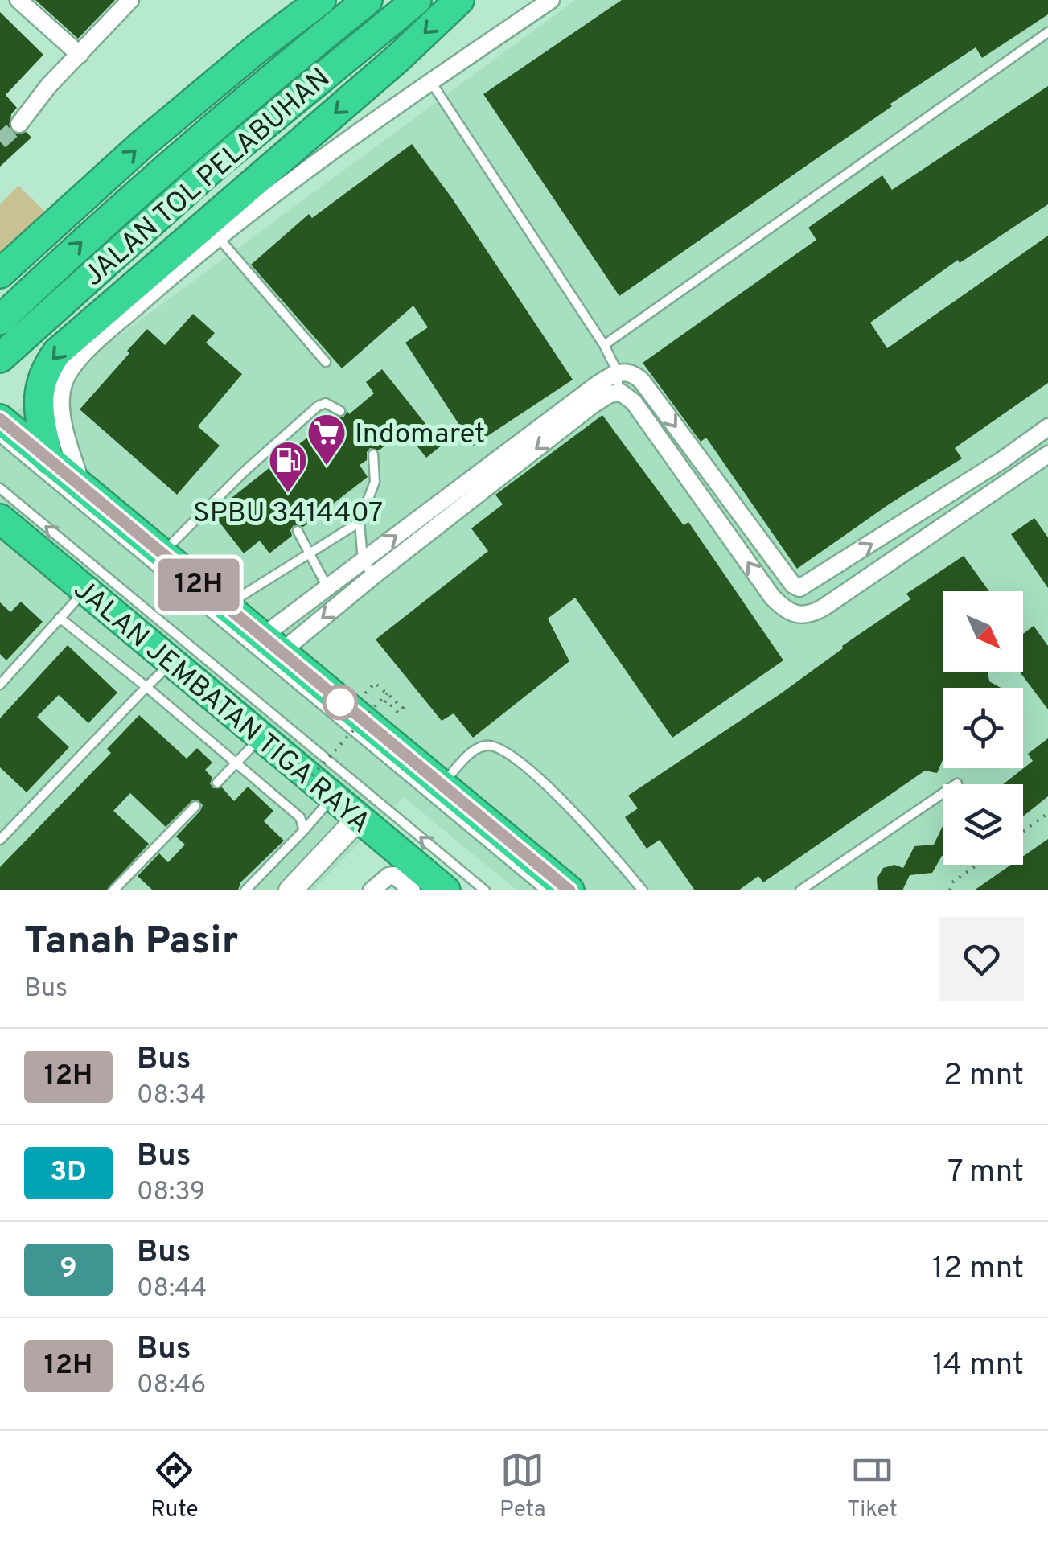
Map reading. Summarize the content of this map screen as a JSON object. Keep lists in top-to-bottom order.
{
  "streets": {
    "highway": ["JALAN TOL PELABUHAN", "JALAN JEMBATAN TIGA RAYA"]
  },
  "places": {
    "supermarket": ["Indomaret"],
    "fuel station": ["SPBU 3414407"]
  },
  "lines": ["bus line 12H"],
  "north": "bottom right",
  "page": {
    "on_map": "12H",
    "heading": ["Tanah Pasir", "Bus"],
    "list": [
      {
        "mark": "12H",
        "name": "Bus",
        "note": "08:34",
        "value": "2 mnt"
      },
      {
        "mark": "3D",
        "name": "Bus",
        "note": "08:39",
        "value": "7 mnt"
      },
      {
        "mark": "9",
        "name": "Bus",
        "note": "08:44",
        "value": "12 mnt"
      },
      {
        "mark": "12H",
        "name": "Bus",
        "note": "08:46",
        "value": "14 mnt"
      }
    ],
    "tabs": ["Rute", "Peta", "Tiket"]
  }
}
